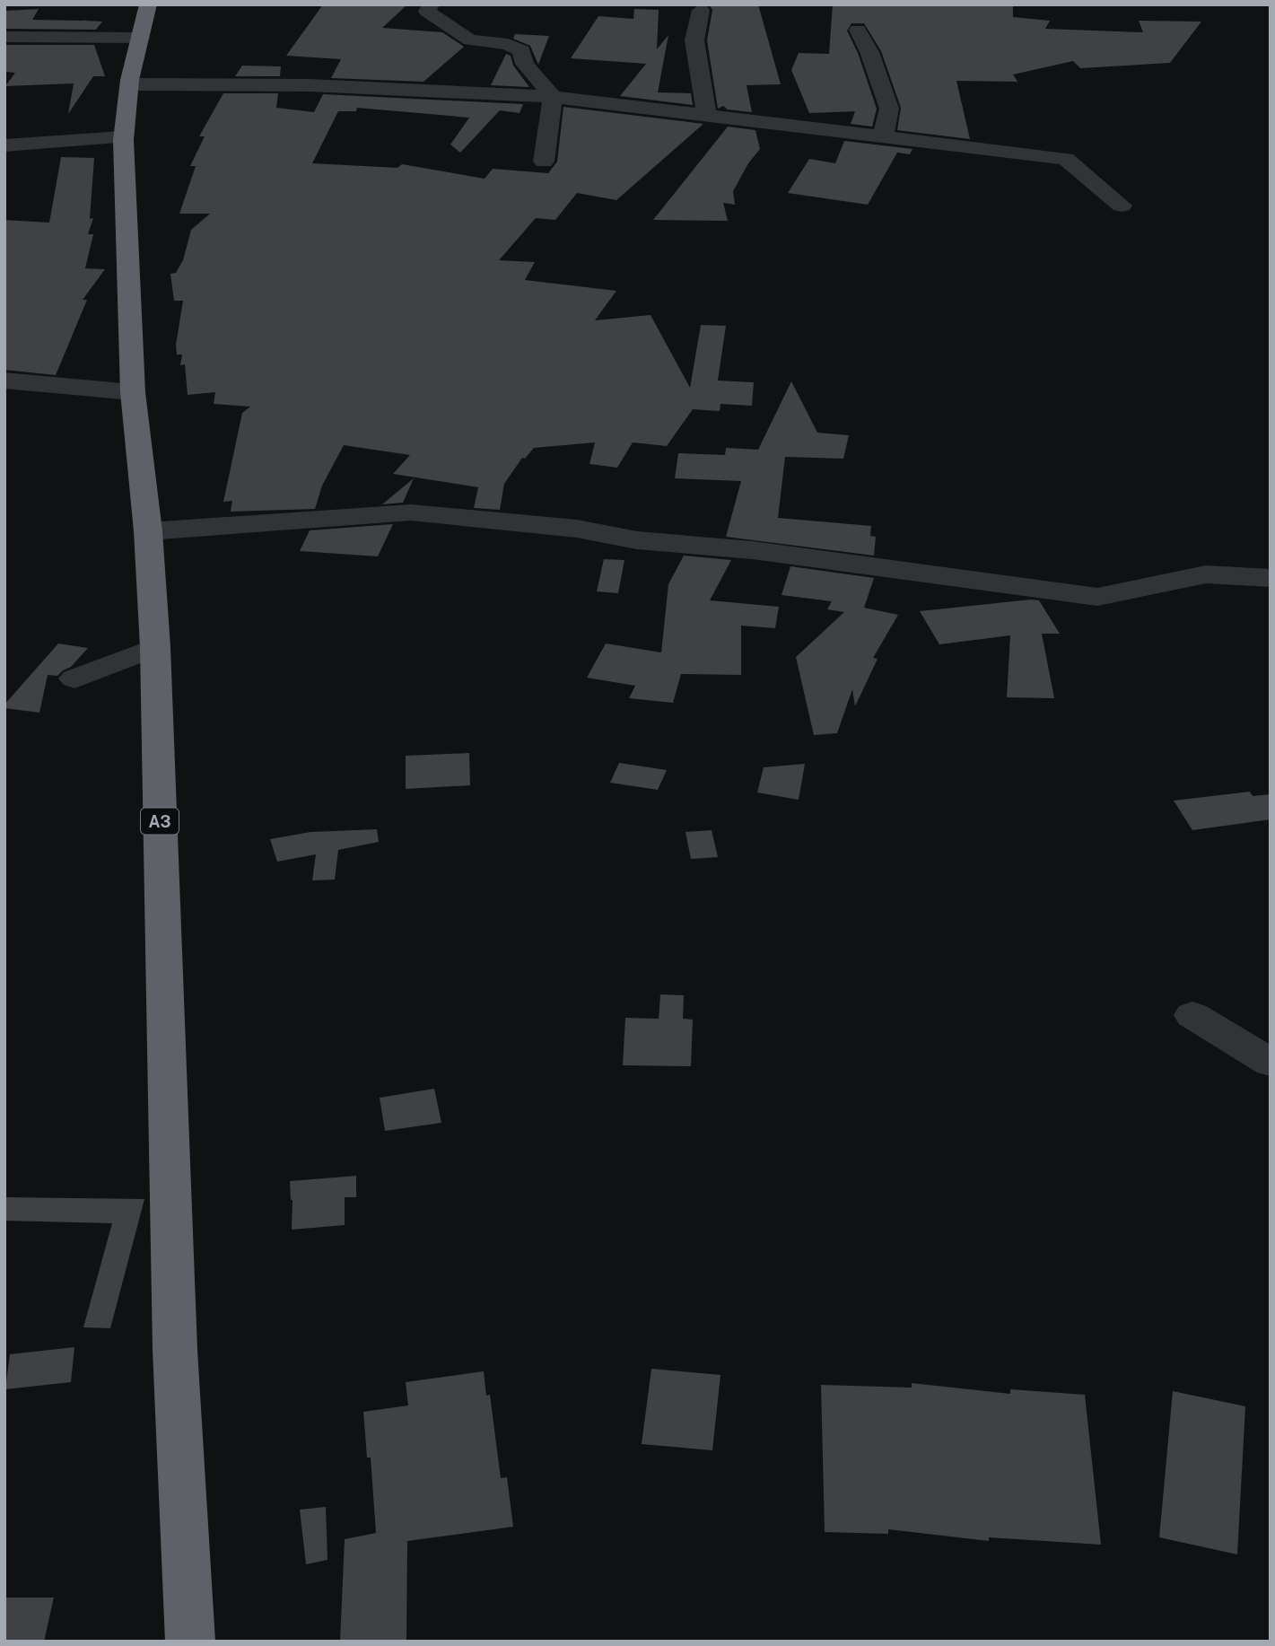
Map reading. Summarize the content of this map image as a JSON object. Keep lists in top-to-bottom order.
{
  "streets": {
    "highway": ["A3"]
  }
}
